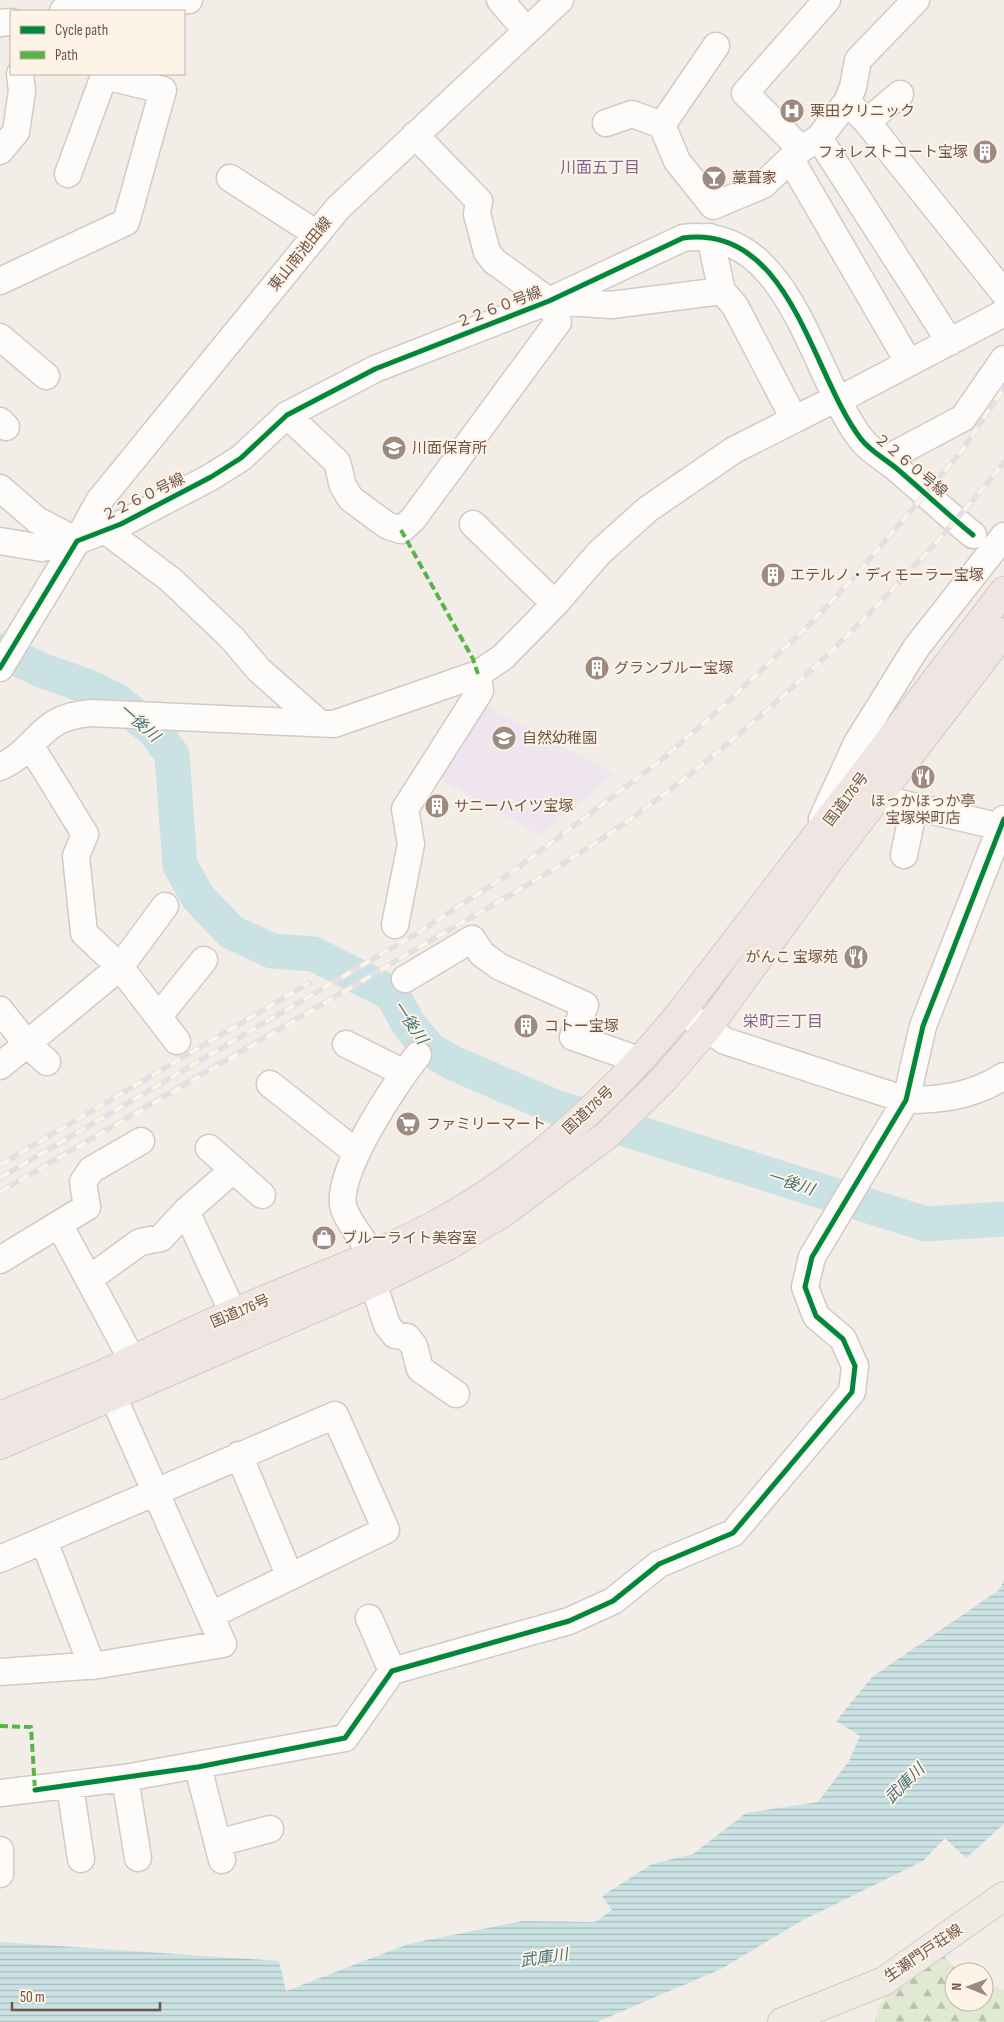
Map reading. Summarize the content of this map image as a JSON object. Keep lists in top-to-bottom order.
{
  "streets": {
    "highway": ["国道176号"],
    "main road": ["生瀬門戸荘線"],
    "street": ["東山南池田線", "２２６０号線"]
  },
  "crossings": [
    ["東山南池田線", "２２６０号線"]
  ],
  "districts": ["川面五丁目", "栄町三丁目"],
  "water": ["一後川", "武庫川"],
  "places": {
    "hospital": ["栗田クリニック"],
    "building": [
      "フォレストコート宝塚",
      "エテルノ・ディモーラー宝塚",
      "グランブルー宝塚",
      "サニーハイツ宝塚",
      "コトー宝塚"
    ],
    "bar": ["藁葺家"],
    "school or university": ["川面保育所", "自然幼稚園"],
    "restaurant": ["ほっかほっか亭 宝塚栄町店", "がんこ 宝塚苑"],
    "supermarket": ["ファミリーマート"],
    "shop": ["ブルーライト美容室"]
  },
  "legend": ["Cycle path", "Path"],
  "scale_bar": "50 m",
  "north": "left"
}
